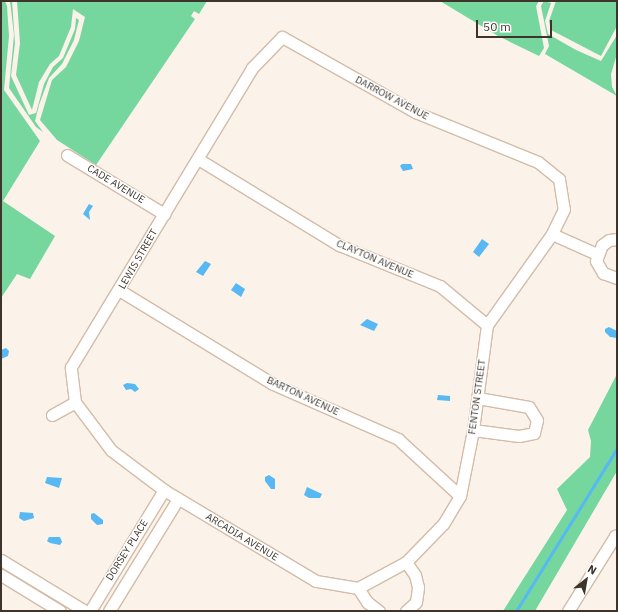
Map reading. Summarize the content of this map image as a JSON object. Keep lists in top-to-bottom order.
{
  "streets": {
    "street": [
      "DARROW AVENUE",
      "CADE AVENUE",
      "LEWIS STREET",
      "CLAYTON AVENUE",
      "BARTON AVENUE",
      "FENTON STREET",
      "ARCADIA AVENUE",
      "DORSEY PLACE"
    ]
  },
  "crossings": [
    ["DARROW AVENUE", "LEWIS STREET"],
    ["DARROW AVENUE", "FENTON STREET"],
    ["CADE AVENUE", "LEWIS STREET"],
    ["LEWIS STREET", "CLAYTON AVENUE"],
    ["LEWIS STREET", "BARTON AVENUE"],
    ["LEWIS STREET", "ARCADIA AVENUE"],
    ["CLAYTON AVENUE", "FENTON STREET"],
    ["BARTON AVENUE", "FENTON STREET"],
    ["FENTON STREET", "ARCADIA AVENUE"],
    ["ARCADIA AVENUE", "DORSEY PLACE"]
  ],
  "scale_bar": "50 m",
  "north": "top right"
}
